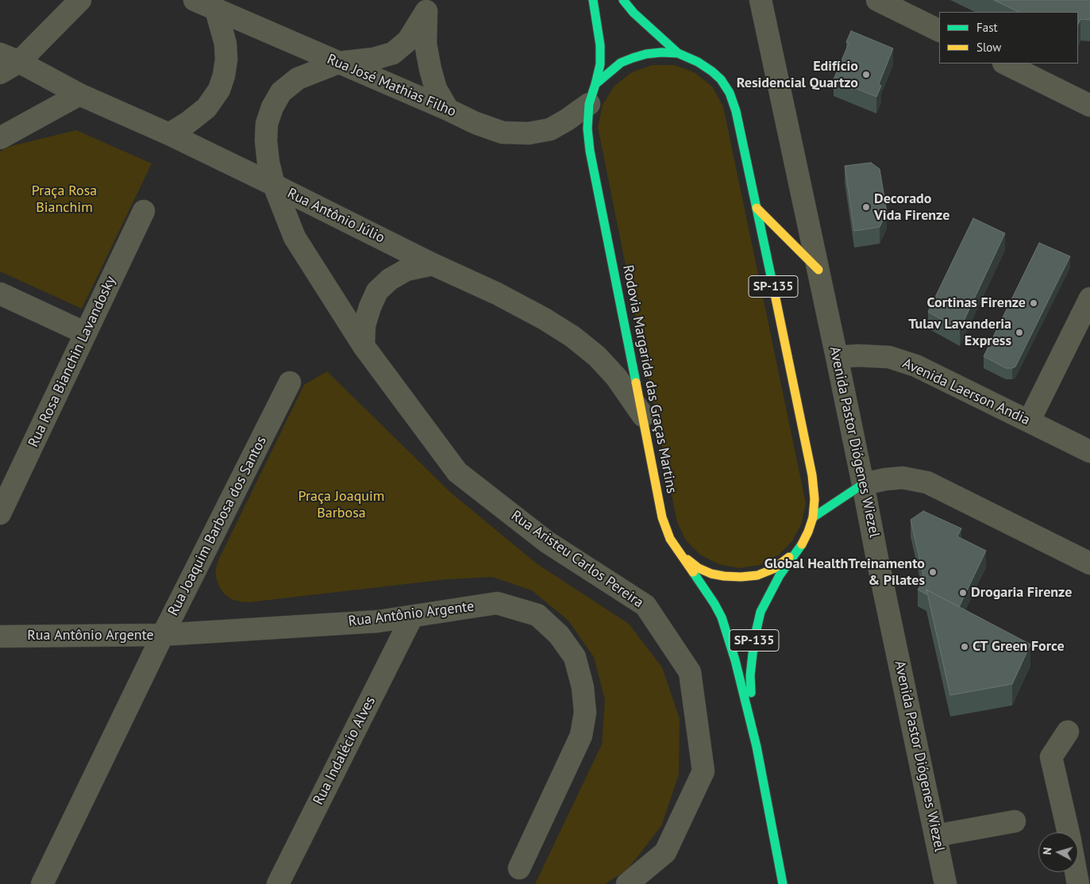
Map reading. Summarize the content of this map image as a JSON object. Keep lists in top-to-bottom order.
{
  "streets": {
    "main road": ["SP-135", "Rodovia Margarida das Graças Martins"],
    "street": [
      "Rua José Mathias Filho",
      "Rua Antônio Júlio",
      "Rua Rosa Bianchin Lavandosky",
      "Avenida Laerson Andia",
      "Avenida Pastor Diógenes Wiezel",
      "Rua Joaquim Barbosa dos Santos",
      "Rua Aristeu Carlos Pereira",
      "Rua Antônio Argente",
      "Rua Indalécio Alves"
    ]
  },
  "crossings": [
    ["Rua José Mathias Filho", "Rodovia Margarida das Graças Martins"],
    ["Rua José Mathias Filho", "Rua Aristeu Carlos Pereira"],
    ["Rua Antônio Júlio", "Rodovia Margarida das Graças Martins"],
    ["Rua Antônio Júlio", "Rua Aristeu Carlos Pereira"],
    ["Avenida Laerson Andia", "Avenida Pastor Diógenes Wiezel"],
    ["Rua Joaquim Barbosa dos Santos", "Rua Antônio Argente"],
    ["Rua Antônio Argente", "Rua Indalécio Alves"]
  ],
  "parks": ["Praça Rosa Bianchim", "Praça Joaquim Barbosa"],
  "places": [
    "Edifício Residencial Quartzo",
    "Decorado Vida Firenze",
    "Cortinas Firenze",
    "Tulav Lavanderia Express",
    "Global HealthTreinamento & Pilates",
    "Drogaria Firenze",
    "CT Green Force"
  ],
  "legend": ["Fast", "Slow"],
  "north": "left"
}
